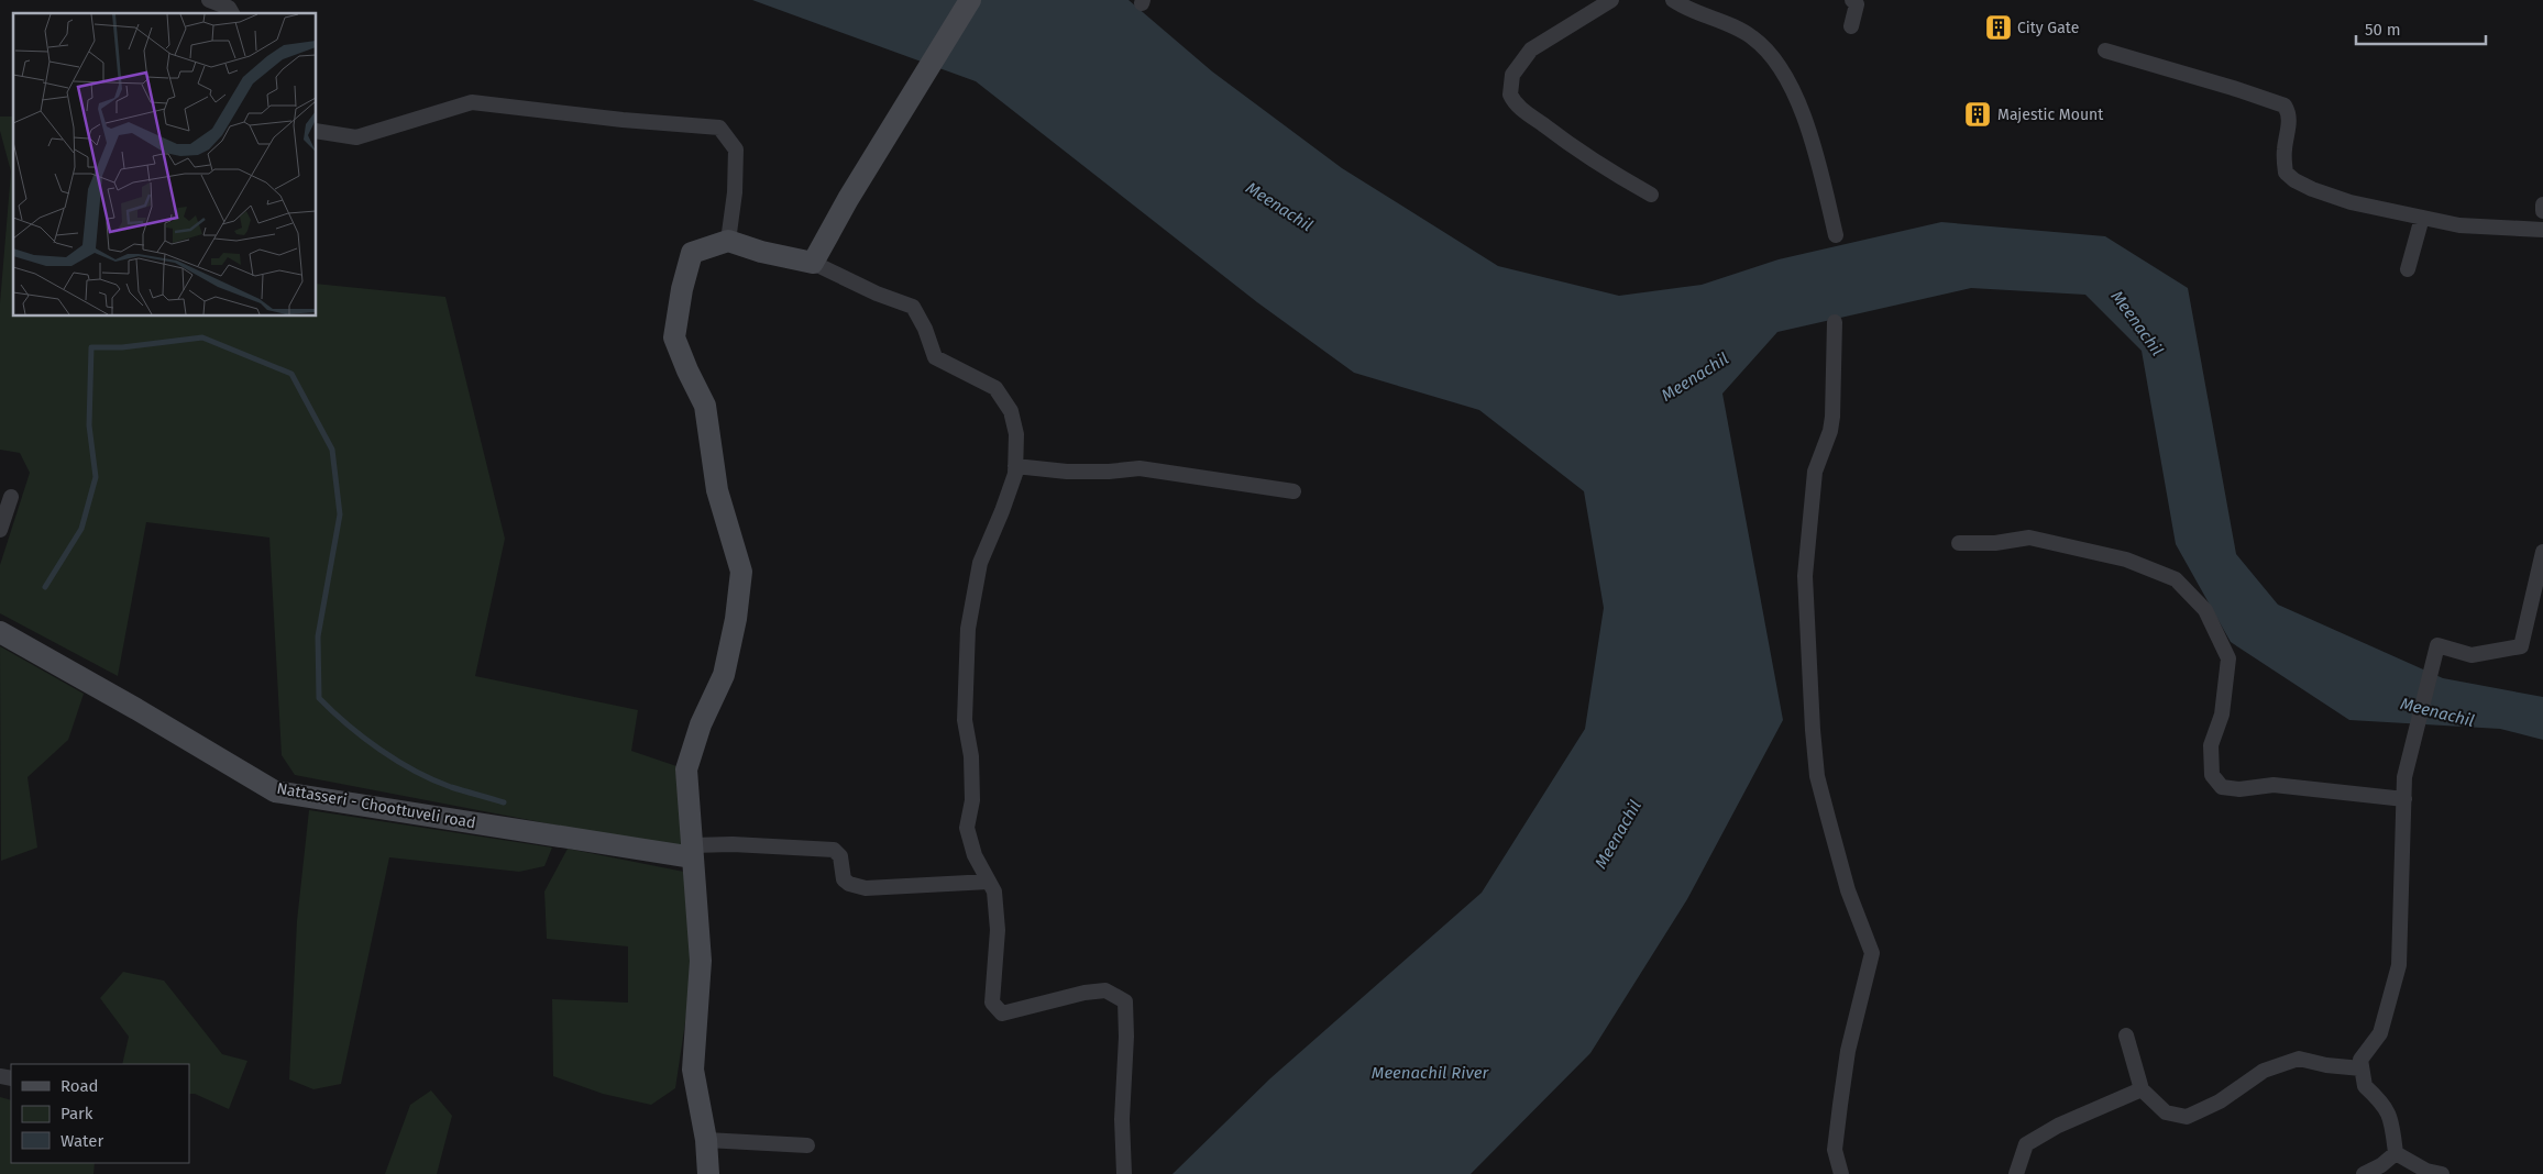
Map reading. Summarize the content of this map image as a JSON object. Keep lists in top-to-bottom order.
{
  "streets": {
    "main road": ["Nattasseri - Choottuveli road"]
  },
  "water": ["Meenachil", "Meenachil River"],
  "places": {
    "building": ["City Gate", "Majestic Mount"]
  },
  "legend": ["Road", "Park", "Water"],
  "scale_bar": "50 m"
}
